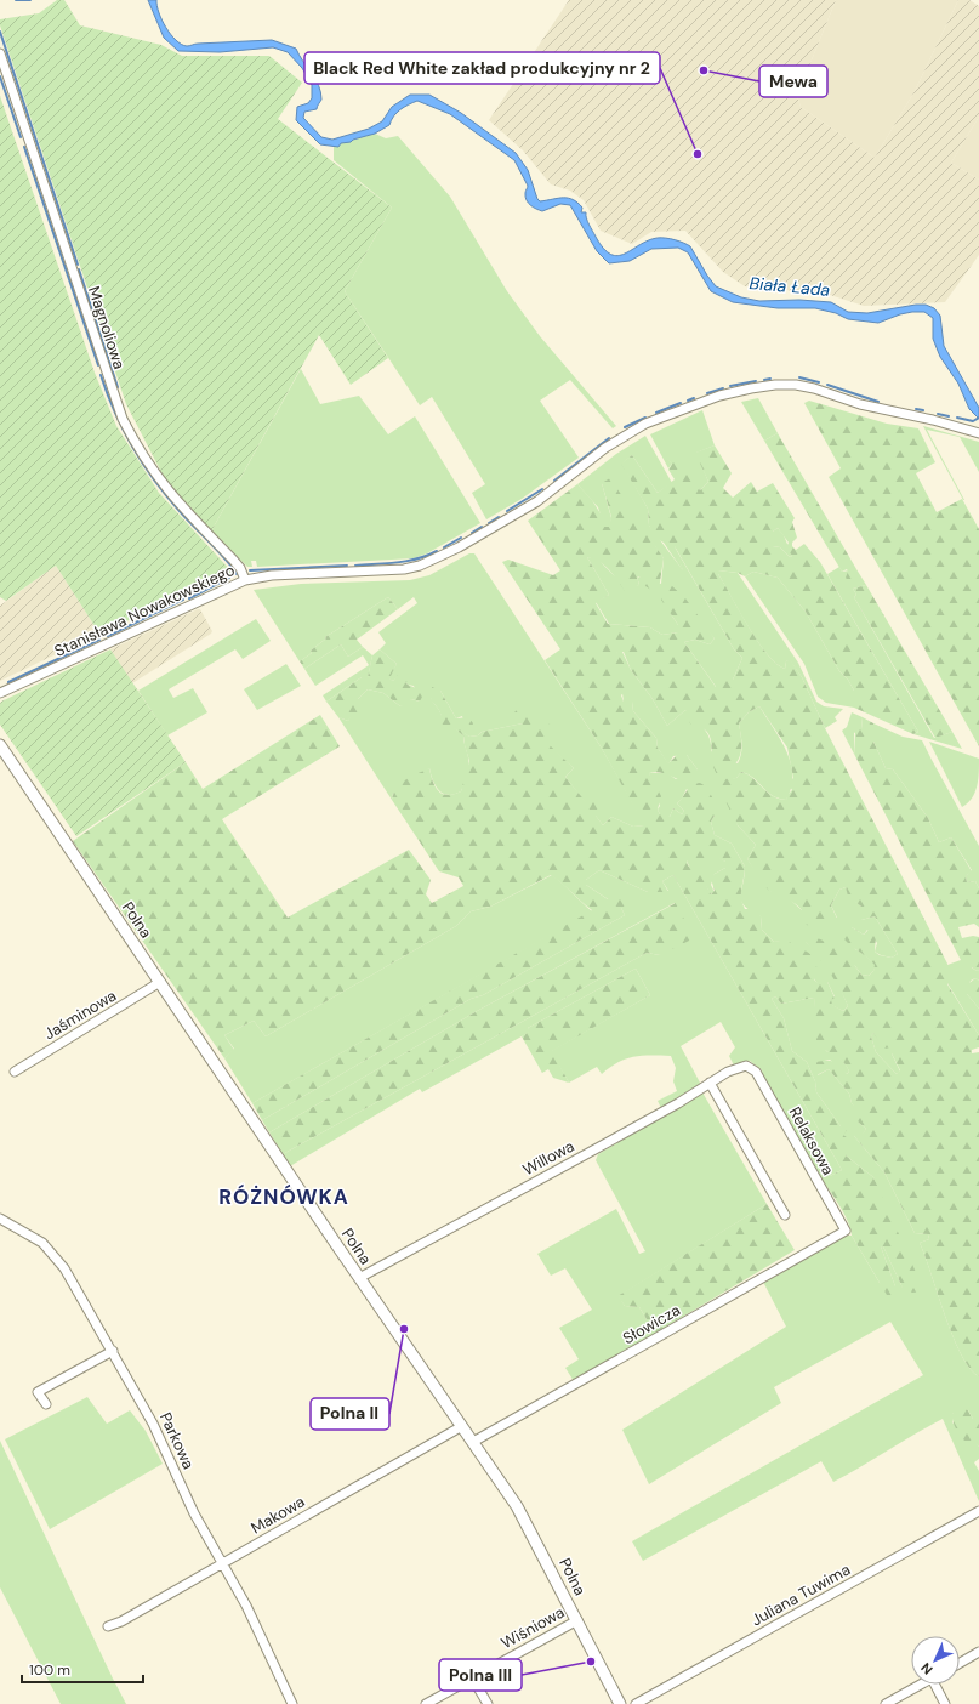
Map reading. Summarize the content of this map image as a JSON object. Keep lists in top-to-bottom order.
{
  "streets": {
    "street": [
      "Magnoliowa",
      "Stanisława Nowakowskiego",
      "Polna",
      "Jaśminowa",
      "Relaksowa",
      "Willowa",
      "Słowicza",
      "Parkowa",
      "Makowa",
      "Juliana Tuwima",
      "Wiśniowa"
    ]
  },
  "crossings": [
    ["Magnoliowa", "Stanisława Nowakowskiego"],
    ["Polna", "Jaśminowa"],
    ["Polna", "Willowa"],
    ["Polna", "Słowicza"],
    ["Polna", "Makowa"],
    ["Polna", "Wiśniowa"],
    ["Relaksowa", "Willowa"],
    ["Relaksowa", "Słowicza"],
    ["Parkowa", "Makowa"]
  ],
  "districts": ["RÓŻNÓWKA"],
  "water": ["Biała Łada"],
  "places": [
    "Mewa",
    "Black Red White zakład produkcyjny nr 2",
    "Polna II",
    "Polna III"
  ],
  "scale_bar": "100 m",
  "north": "bottom left"
}
